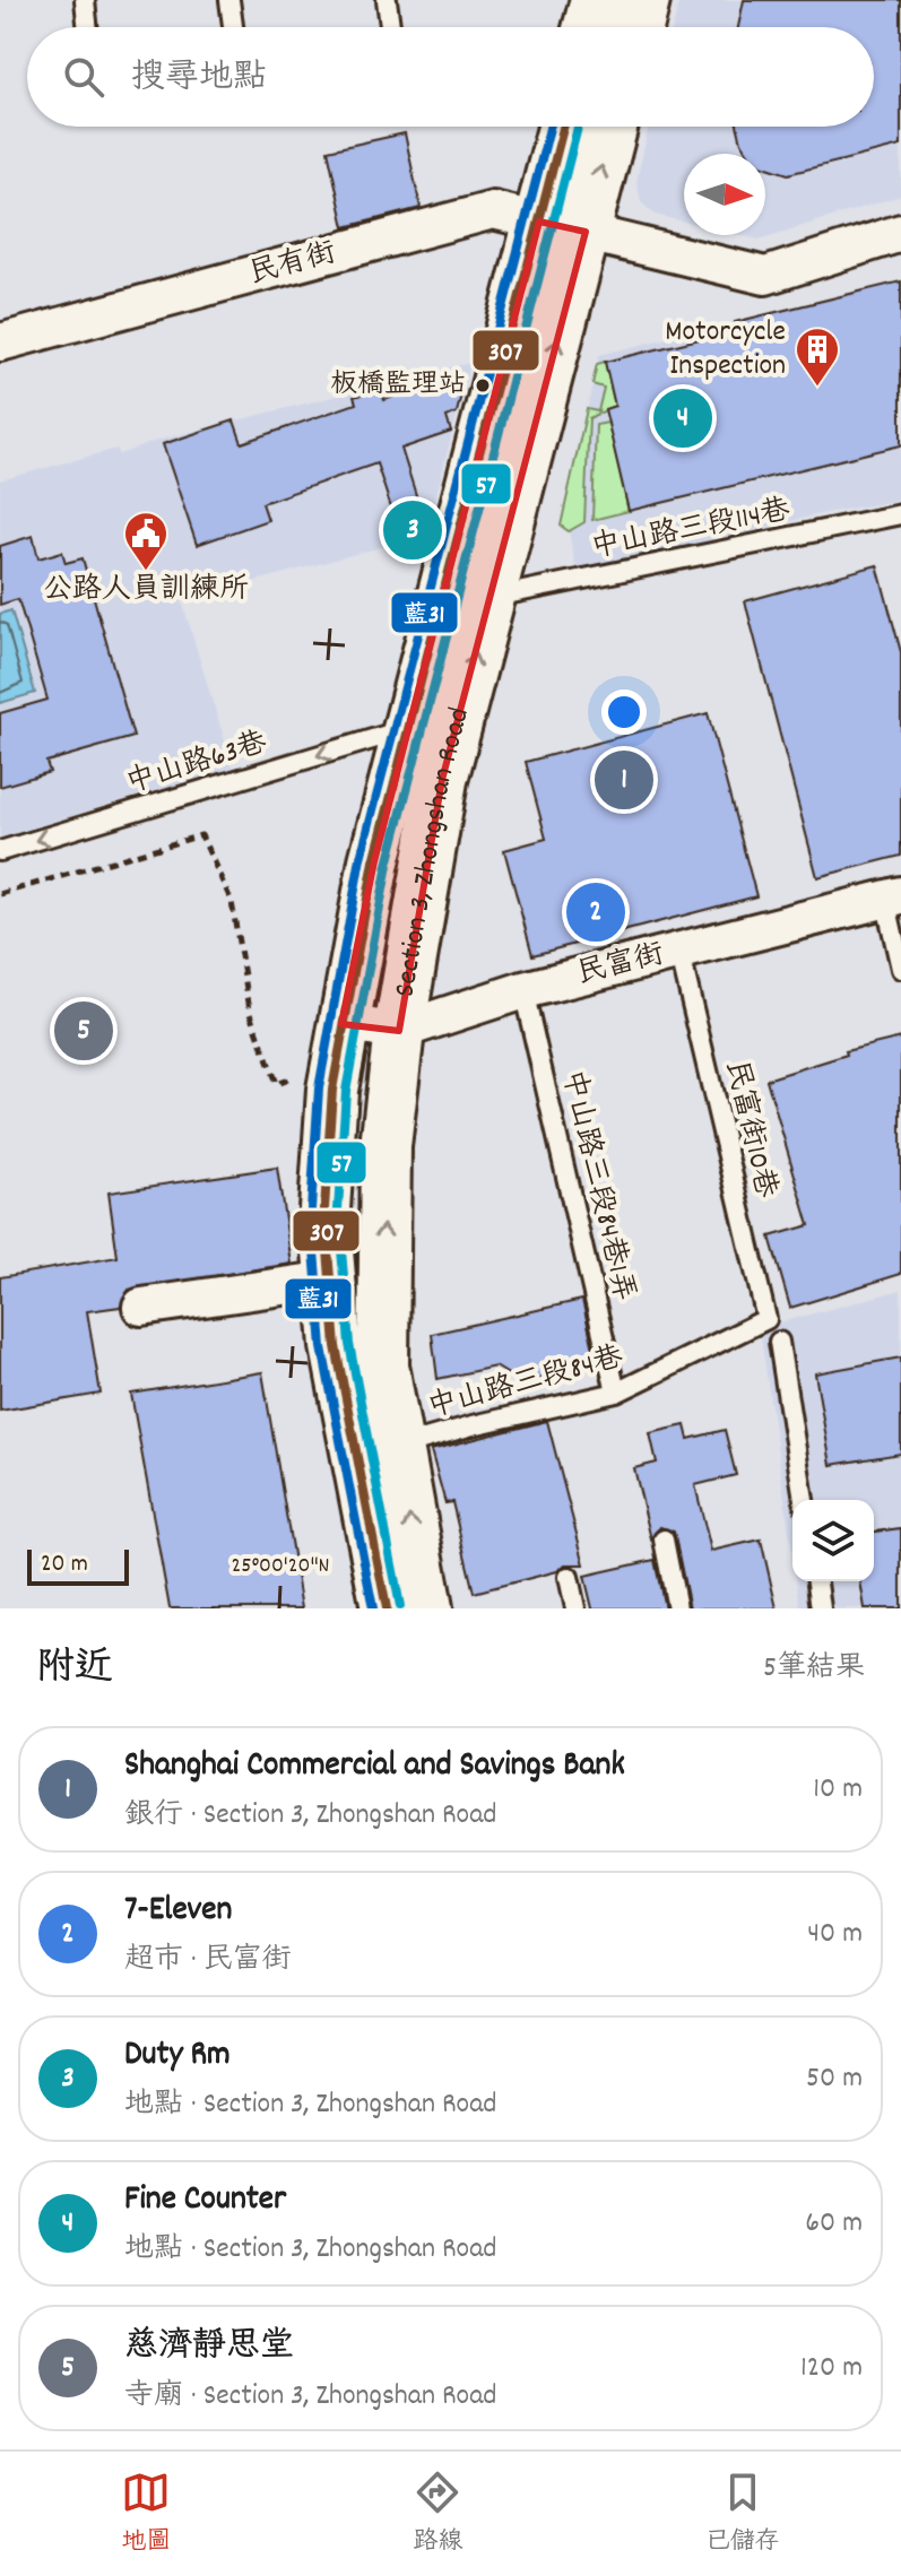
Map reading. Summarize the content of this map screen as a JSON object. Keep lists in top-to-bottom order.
{
  "streets": {
    "main road": ["Section 3, Zhongshan Road"],
    "street": ["民有街", "民富街"],
    "lane": [
      "中山路三段114巷",
      "中山路63巷",
      "民富街10巷",
      "中山路三段84巷1弄",
      "中山路三段84巷"
    ]
  },
  "crossings": [
    ["民有街", "Section 3, Zhongshan Road"],
    ["中山路三段114巷", "Section 3, Zhongshan Road"],
    ["中山路63巷", "Section 3, Zhongshan Road"],
    ["Section 3, Zhongshan Road", "民富街"],
    ["Section 3, Zhongshan Road", "中山路三段84巷"],
    ["民富街", "民富街10巷"],
    ["民富街", "中山路三段84巷1弄"],
    ["民富街10巷", "中山路三段84巷"],
    ["中山路三段84巷1弄", "中山路三段84巷"]
  ],
  "one_way": ["中山路63巷"],
  "places": {
    "other": ["板橋監理站"],
    "building": ["Motorcycle Inspection"],
    "public building": ["公路人員訓練所"]
  },
  "lines": ["transit line 307", "transit line 57", "transit line 藍31"],
  "scale_bar": "20 m",
  "north": "right",
  "page": {
    "search": "搜尋地點",
    "pins": [
      "4",
      "3",
      "1",
      "2",
      "5"
    ],
    "scale": "20 m",
    "heading": ["附近", "5筆結果"],
    "list": [
      {
        "mark": "1",
        "name": "Shanghai Commercial and Savings Bank",
        "note": "銀行 · Section 3, Zhongshan Road",
        "value": "10 m"
      },
      {
        "mark": "2",
        "name": "7-Eleven",
        "note": "超市 · 民富街",
        "value": "40 m"
      },
      {
        "mark": "3",
        "name": "Duty Rm",
        "note": "地點 · Section 3, Zhongshan Road",
        "value": "50 m"
      },
      {
        "mark": "4",
        "name": "Fine Counter",
        "note": "地點 · Section 3, Zhongshan Road",
        "value": "60 m"
      },
      {
        "mark": "5",
        "name": "慈濟靜思堂",
        "note": "寺廟 · Section 3, Zhongshan Road",
        "value": "120 m"
      }
    ],
    "nav": ["地圖", "路線", "已儲存"]
  },
  "coordinates": ["25°00'20\"N"]
}
